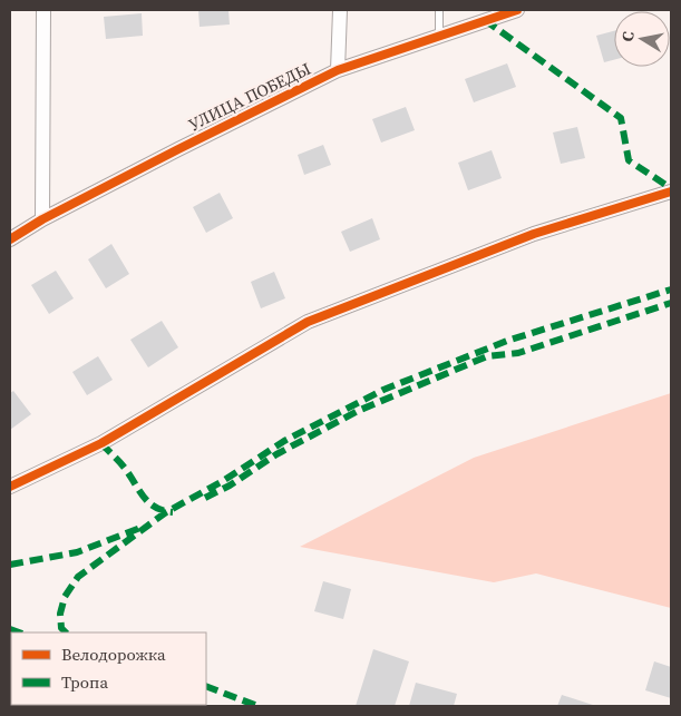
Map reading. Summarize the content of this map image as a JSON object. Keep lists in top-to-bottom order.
{
  "streets": {
    "street": ["УЛИЦА ПОБЕДЫ"]
  },
  "legend": ["Велодорожка", "Тропа"],
  "north": "left"
}
